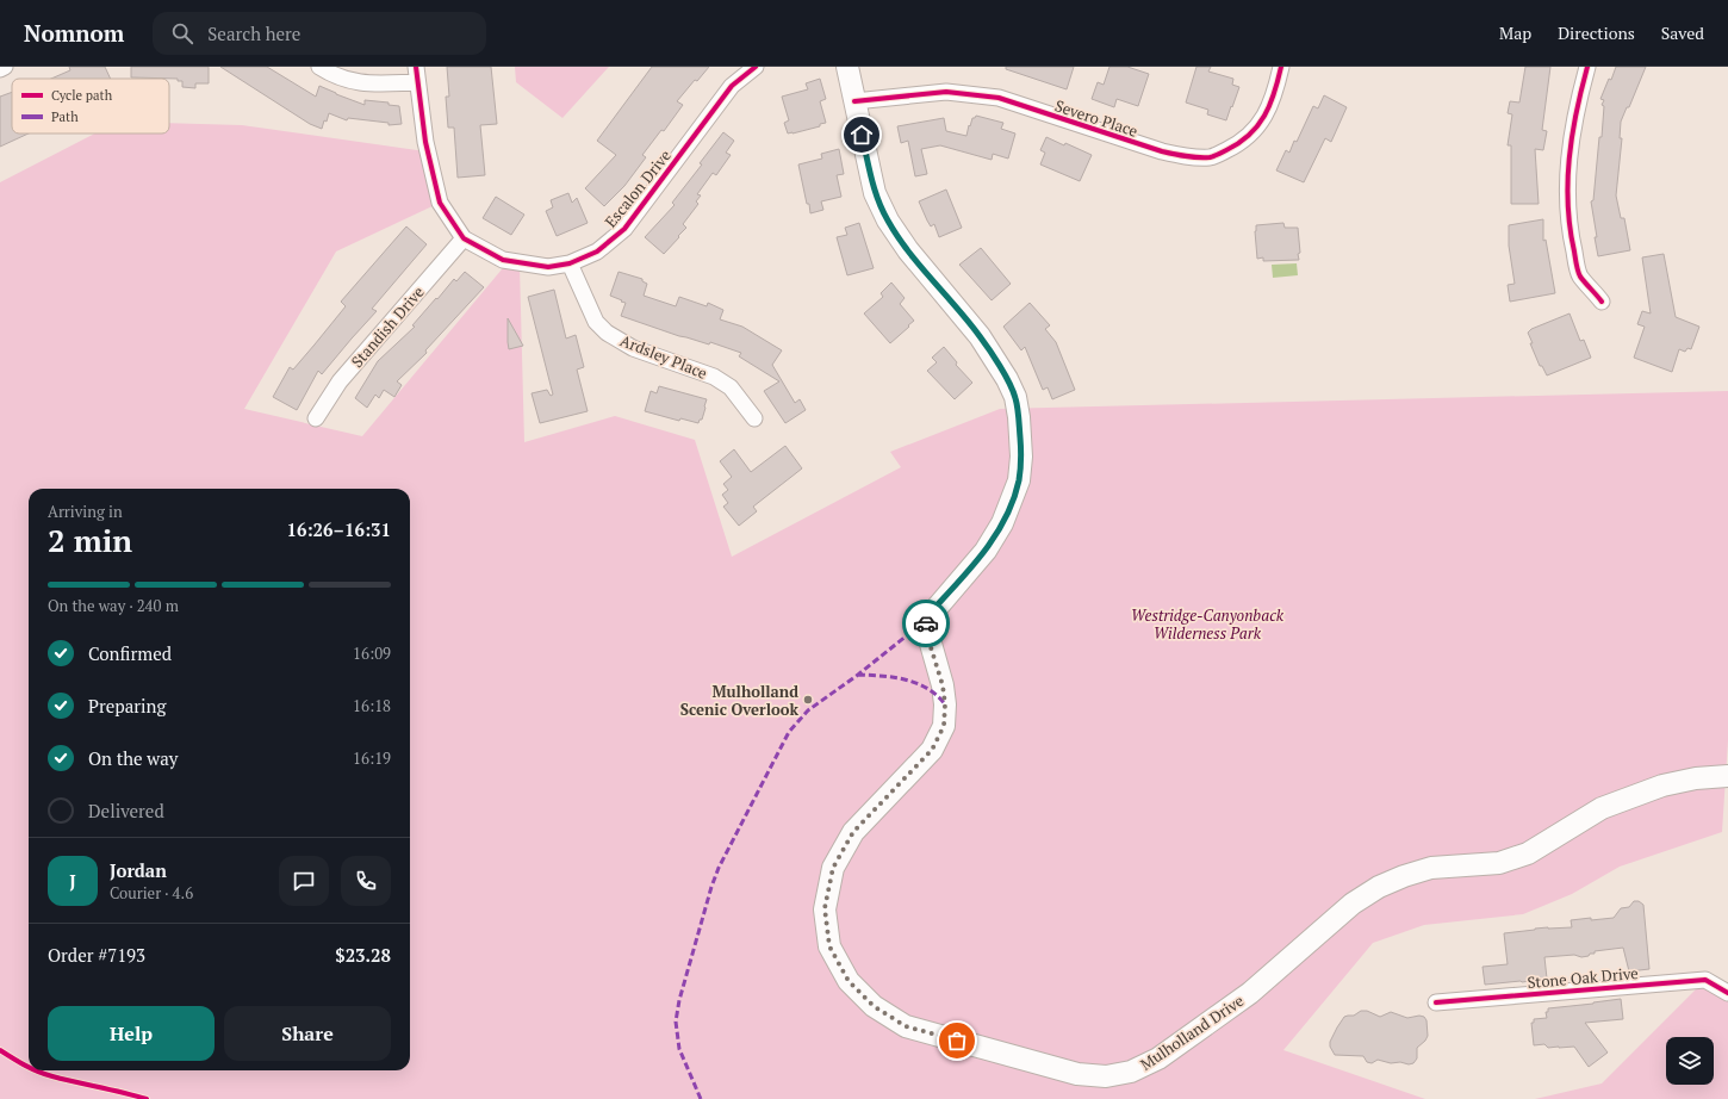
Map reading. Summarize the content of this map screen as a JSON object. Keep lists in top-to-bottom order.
{
  "streets": {
    "main road": ["Mulholland Drive"],
    "street": [
      "Severo Place",
      "Escalon Drive",
      "Standish Drive",
      "Ardsley Place",
      "Stone Oak Drive"
    ]
  },
  "crossings": [
    ["Severo Place", "Mulholland Drive"],
    ["Escalon Drive", "Standish Drive"],
    ["Escalon Drive", "Ardsley Place"]
  ],
  "parks": ["Westridge-Canyonback Wilderness Park"],
  "places": ["Mulholland Scenic Overlook"],
  "legend": ["Cycle path", "Path"],
  "page": {
    "header": "Nomnom",
    "search": "Search here",
    "nav": ["Map", "Directions", "Saved"],
    "heading": ["2 min", "Arriving in", "16:26–16:31"],
    "panel": [
      "Jordan",
      "Courier · 4.6",
      "Order #7193",
      "$23.28"
    ],
    "bar": "On the way · 240 m",
    "list": [
      ["Confirmed", "16:09"],
      ["Preparing", "16:18"],
      ["On the way", "16:19"],
      "Delivered"
    ],
    "round": "J",
    "buttons": ["Help", "Share"]
  }
}
